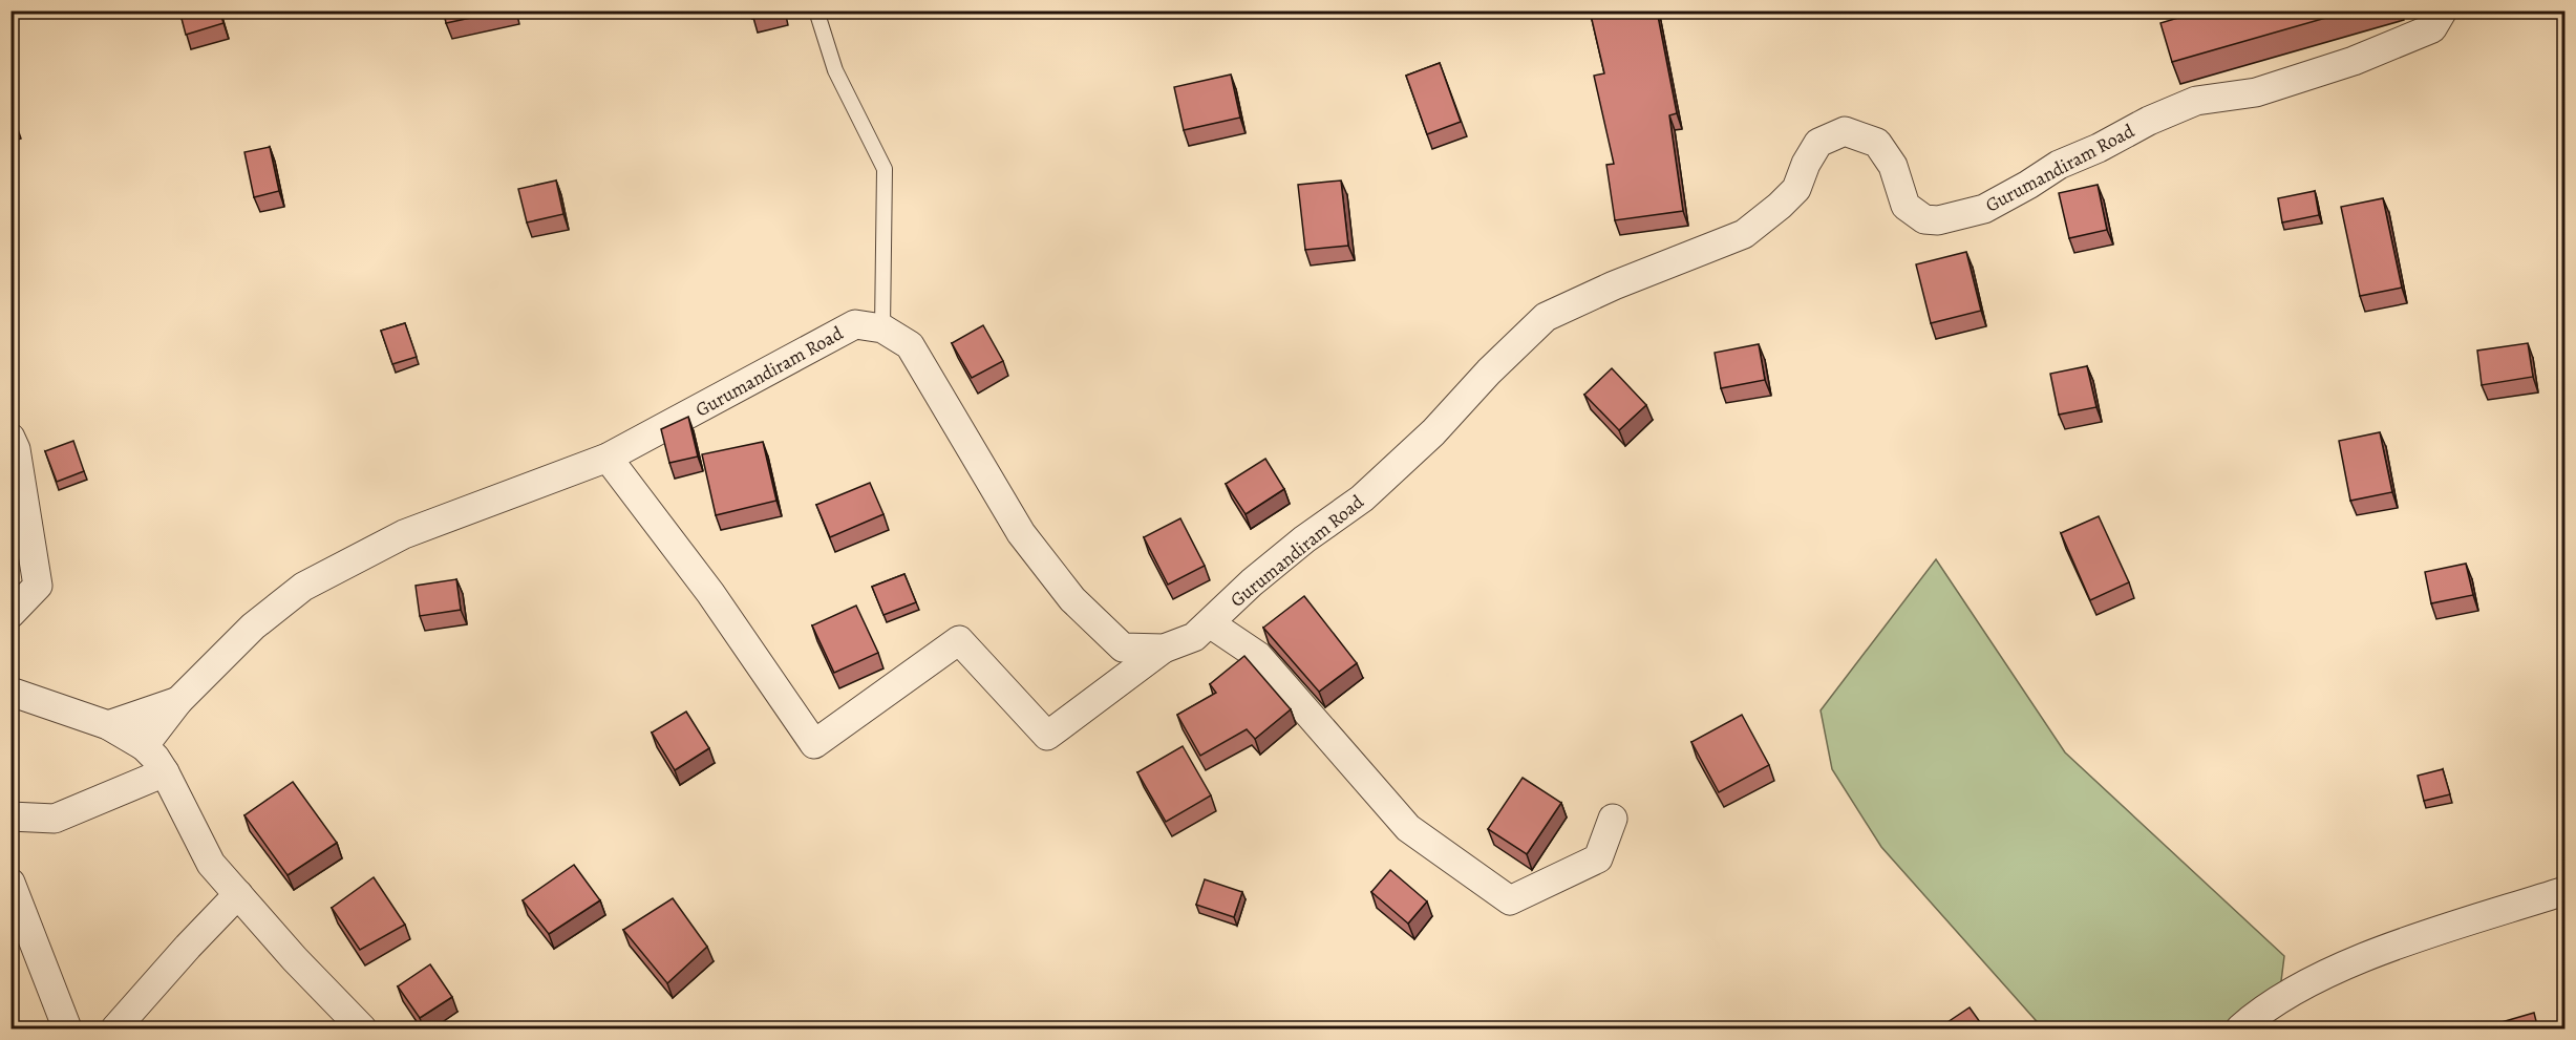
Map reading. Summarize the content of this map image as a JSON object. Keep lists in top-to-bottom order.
{
  "streets": {
    "street": ["Gurumandiram Road"]
  }
}
